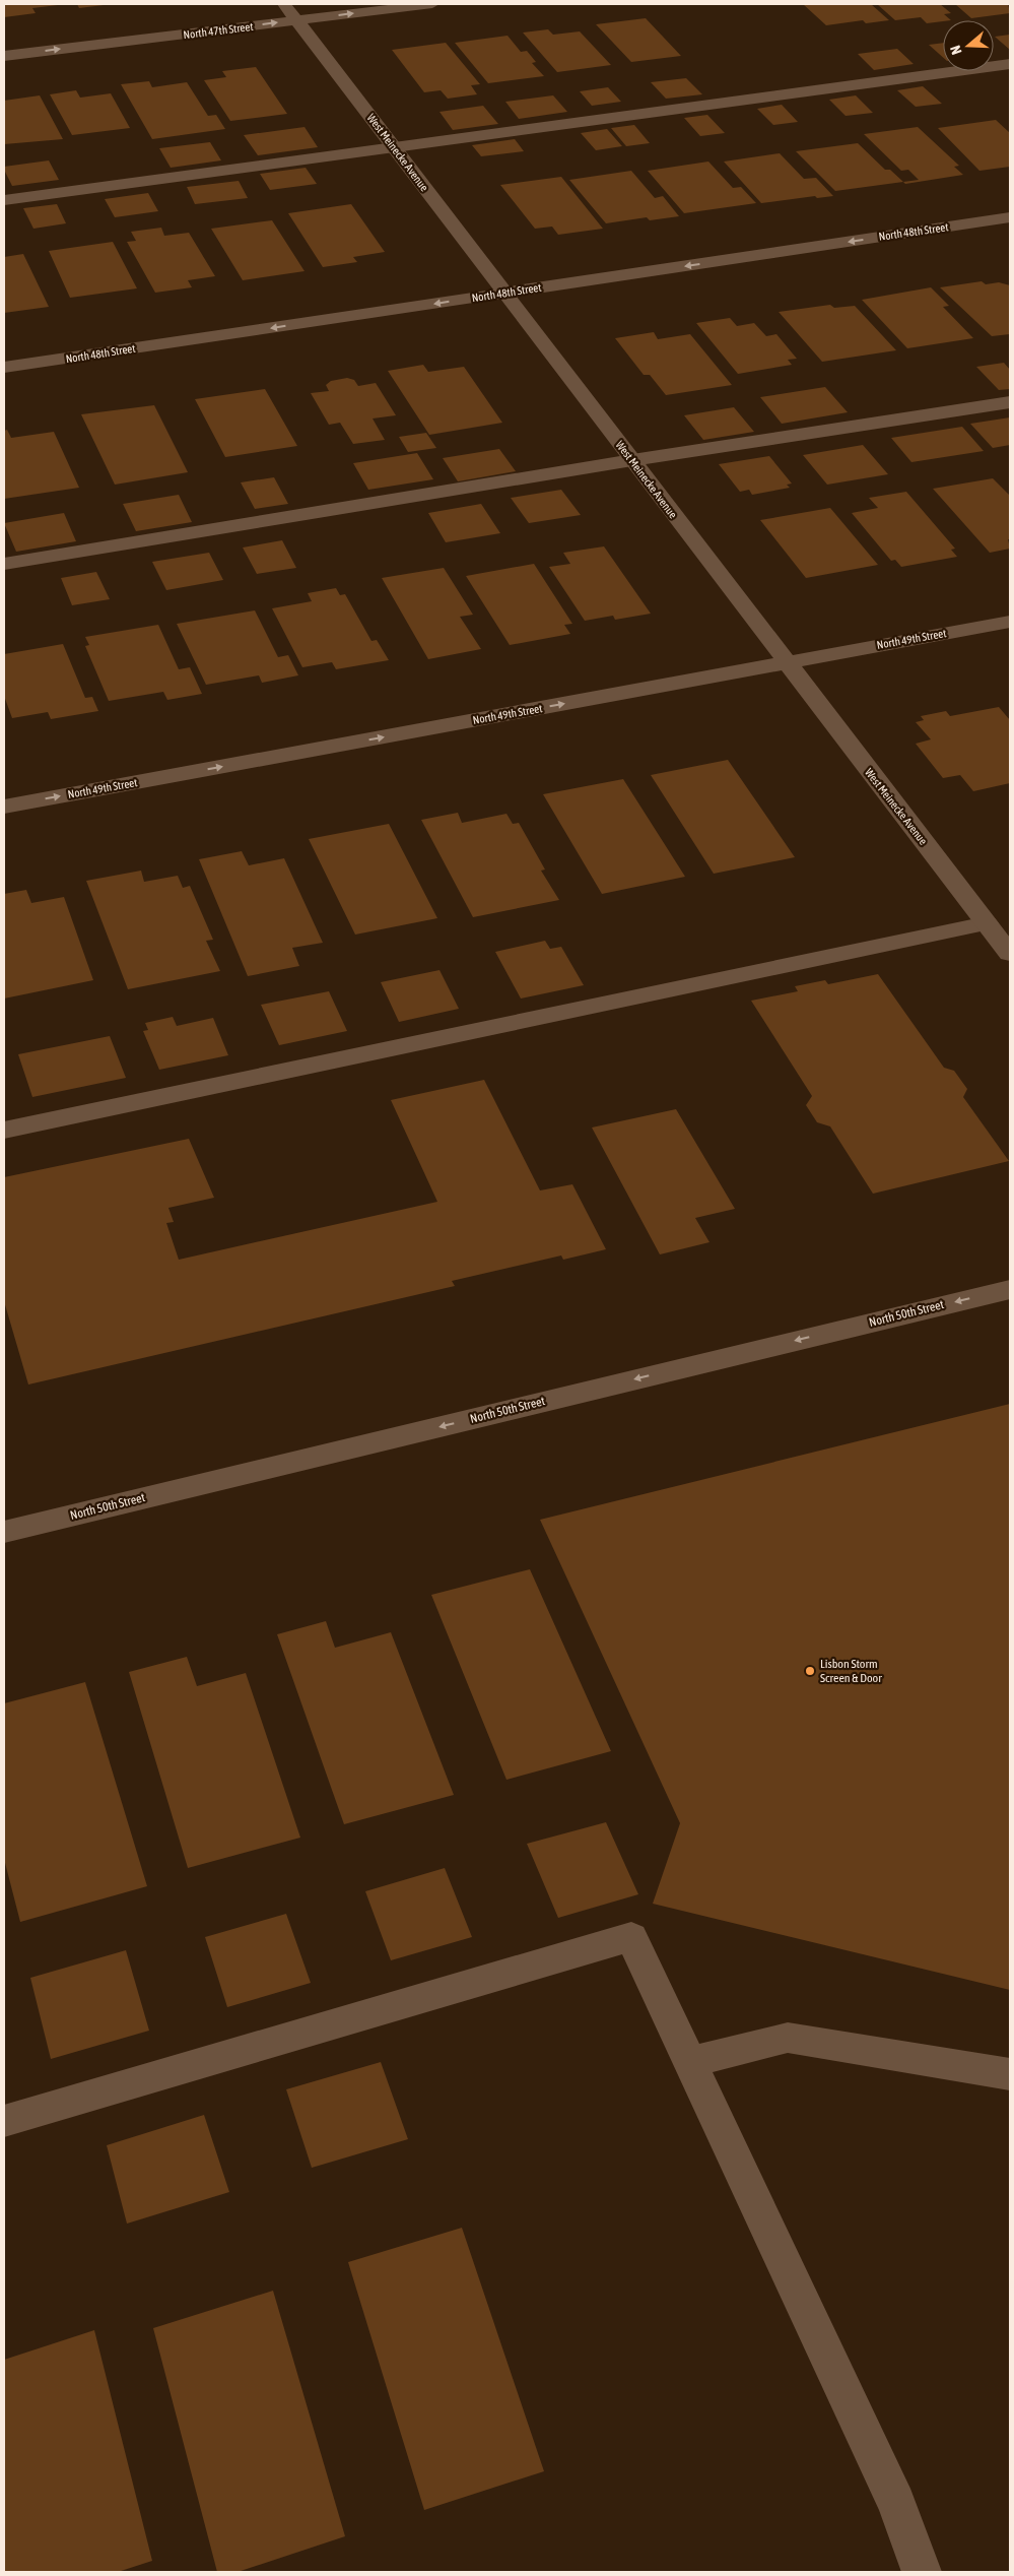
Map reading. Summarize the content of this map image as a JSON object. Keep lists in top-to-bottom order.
{
  "streets": {
    "street": [
      "North 47th Street",
      "West Meinecke Avenue",
      "North 48th Street",
      "North 49th Street",
      "North 50th Street"
    ]
  },
  "crossings": [
    ["North 47th Street", "West Meinecke Avenue"],
    ["West Meinecke Avenue", "North 48th Street"],
    ["West Meinecke Avenue", "North 49th Street"]
  ],
  "one_way": ["North 50th Street"],
  "places": ["Lisbon Storm Screen & Door"],
  "north": "left"
}
